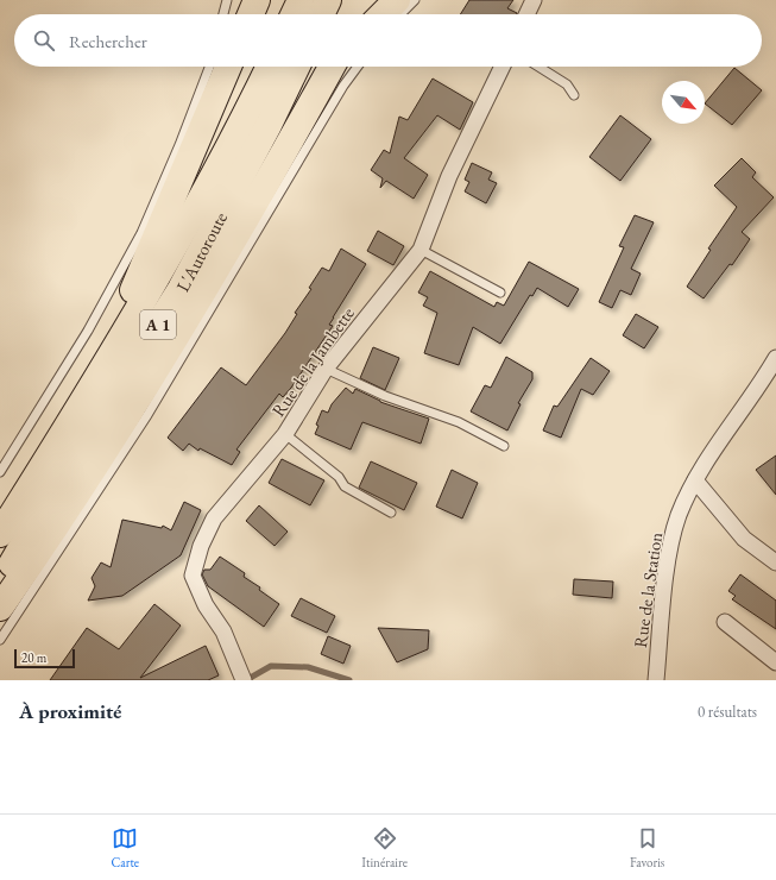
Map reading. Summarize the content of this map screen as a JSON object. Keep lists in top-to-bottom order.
{
  "streets": {
    "highway": ["L'Autoroute", "A 1"],
    "street": ["Rue de la Jambette", "Rue de la Station"]
  },
  "scale_bar": "20 m",
  "north": "bottom right",
  "page": {
    "search": "Rechercher",
    "scale": "20 m",
    "heading": ["À proximité", "0 résultats"],
    "nav": ["Carte", "Itinéraire", "Favoris"]
  }
}
